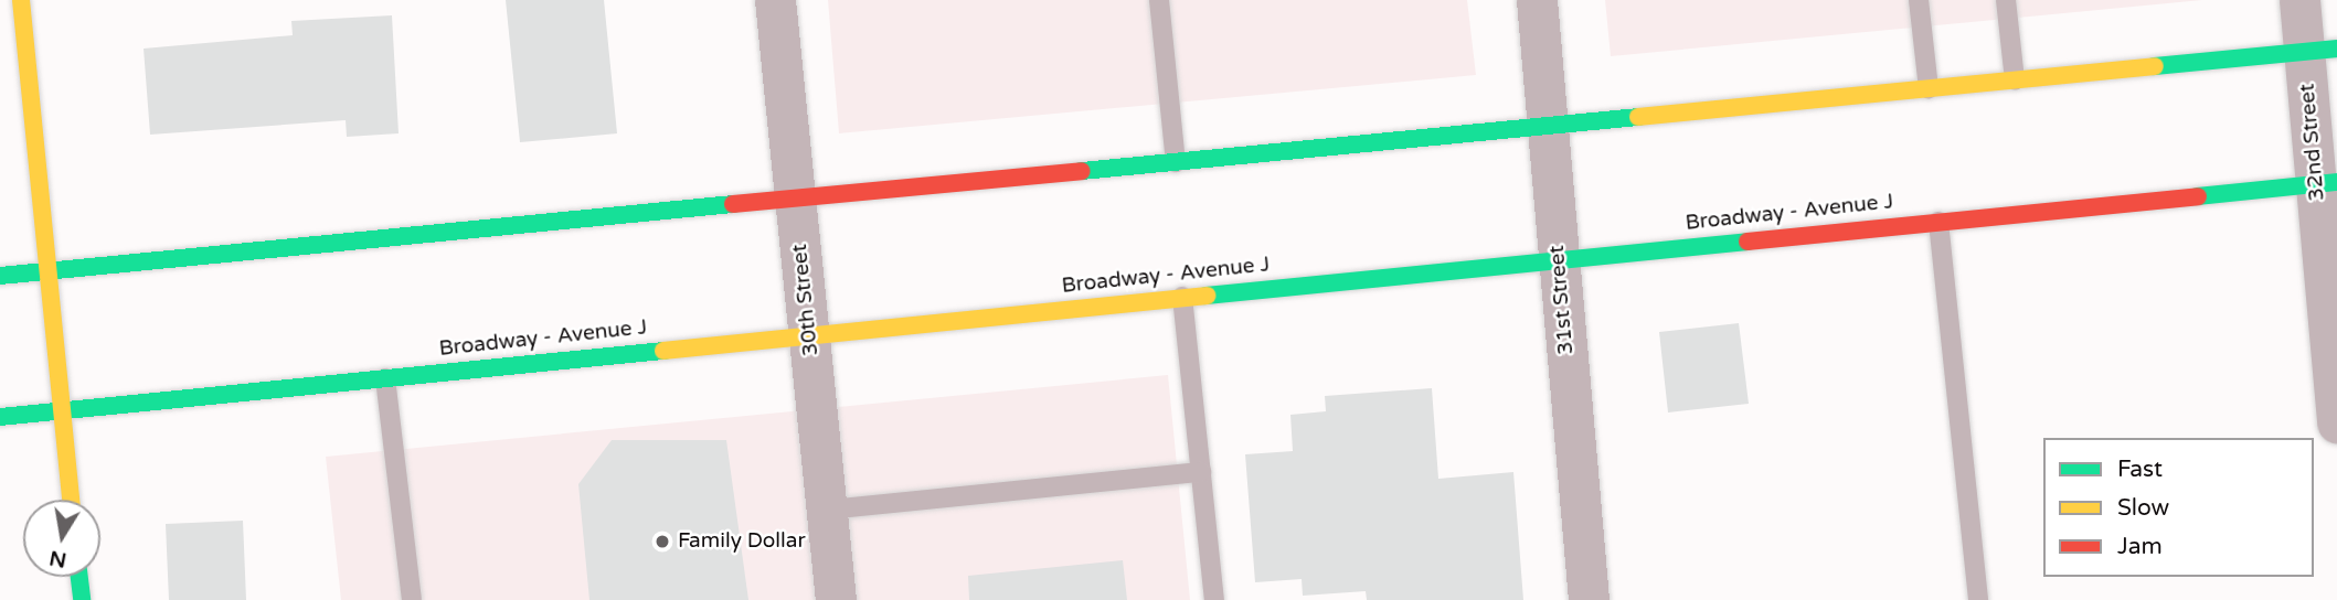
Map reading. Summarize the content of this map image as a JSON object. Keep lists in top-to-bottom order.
{
  "streets": {
    "main road": ["Broadway - Avenue J"],
    "street": ["32nd Street", "30th Street", "31st Street"]
  },
  "crossings": [
    ["32nd Street", "Broadway - Avenue J"],
    ["Broadway - Avenue J", "30th Street"],
    ["Broadway - Avenue J", "31st Street"]
  ],
  "places": ["Family Dollar"],
  "legend": ["Fast", "Slow", "Jam"],
  "north": "bottom"
}
